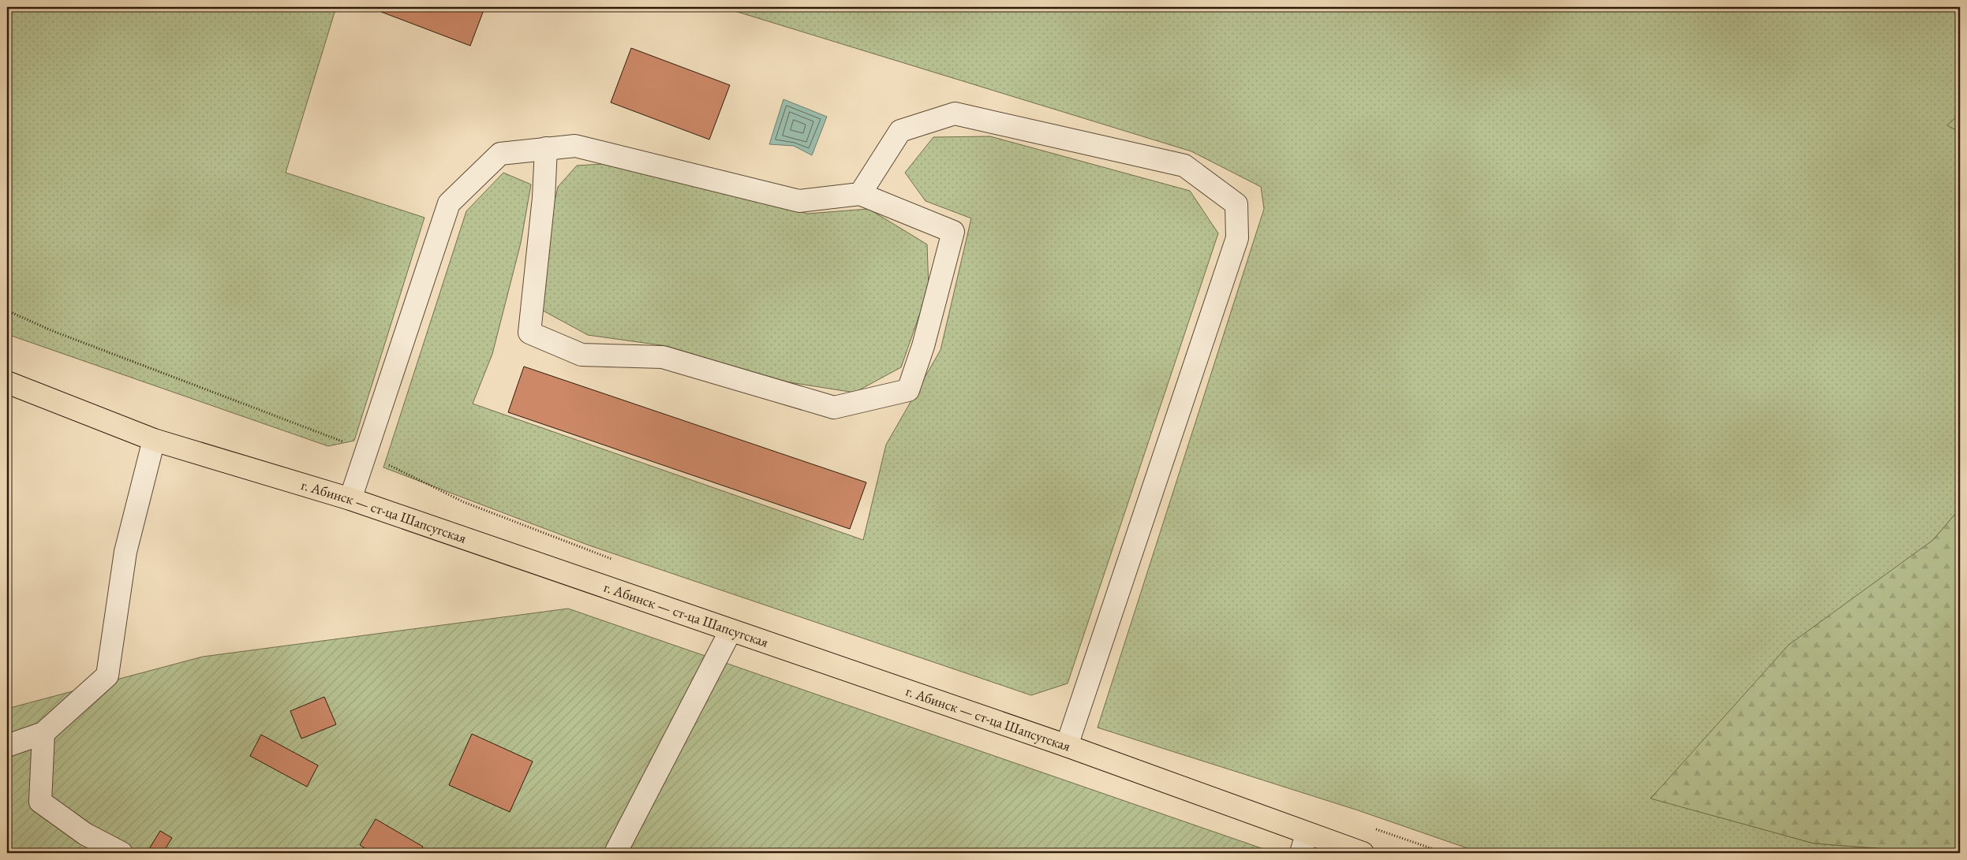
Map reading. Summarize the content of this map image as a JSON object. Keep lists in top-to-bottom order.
{
  "streets": {
    "main road": ["г. Абинск — ст-ца Шапсугская"]
  }
}
